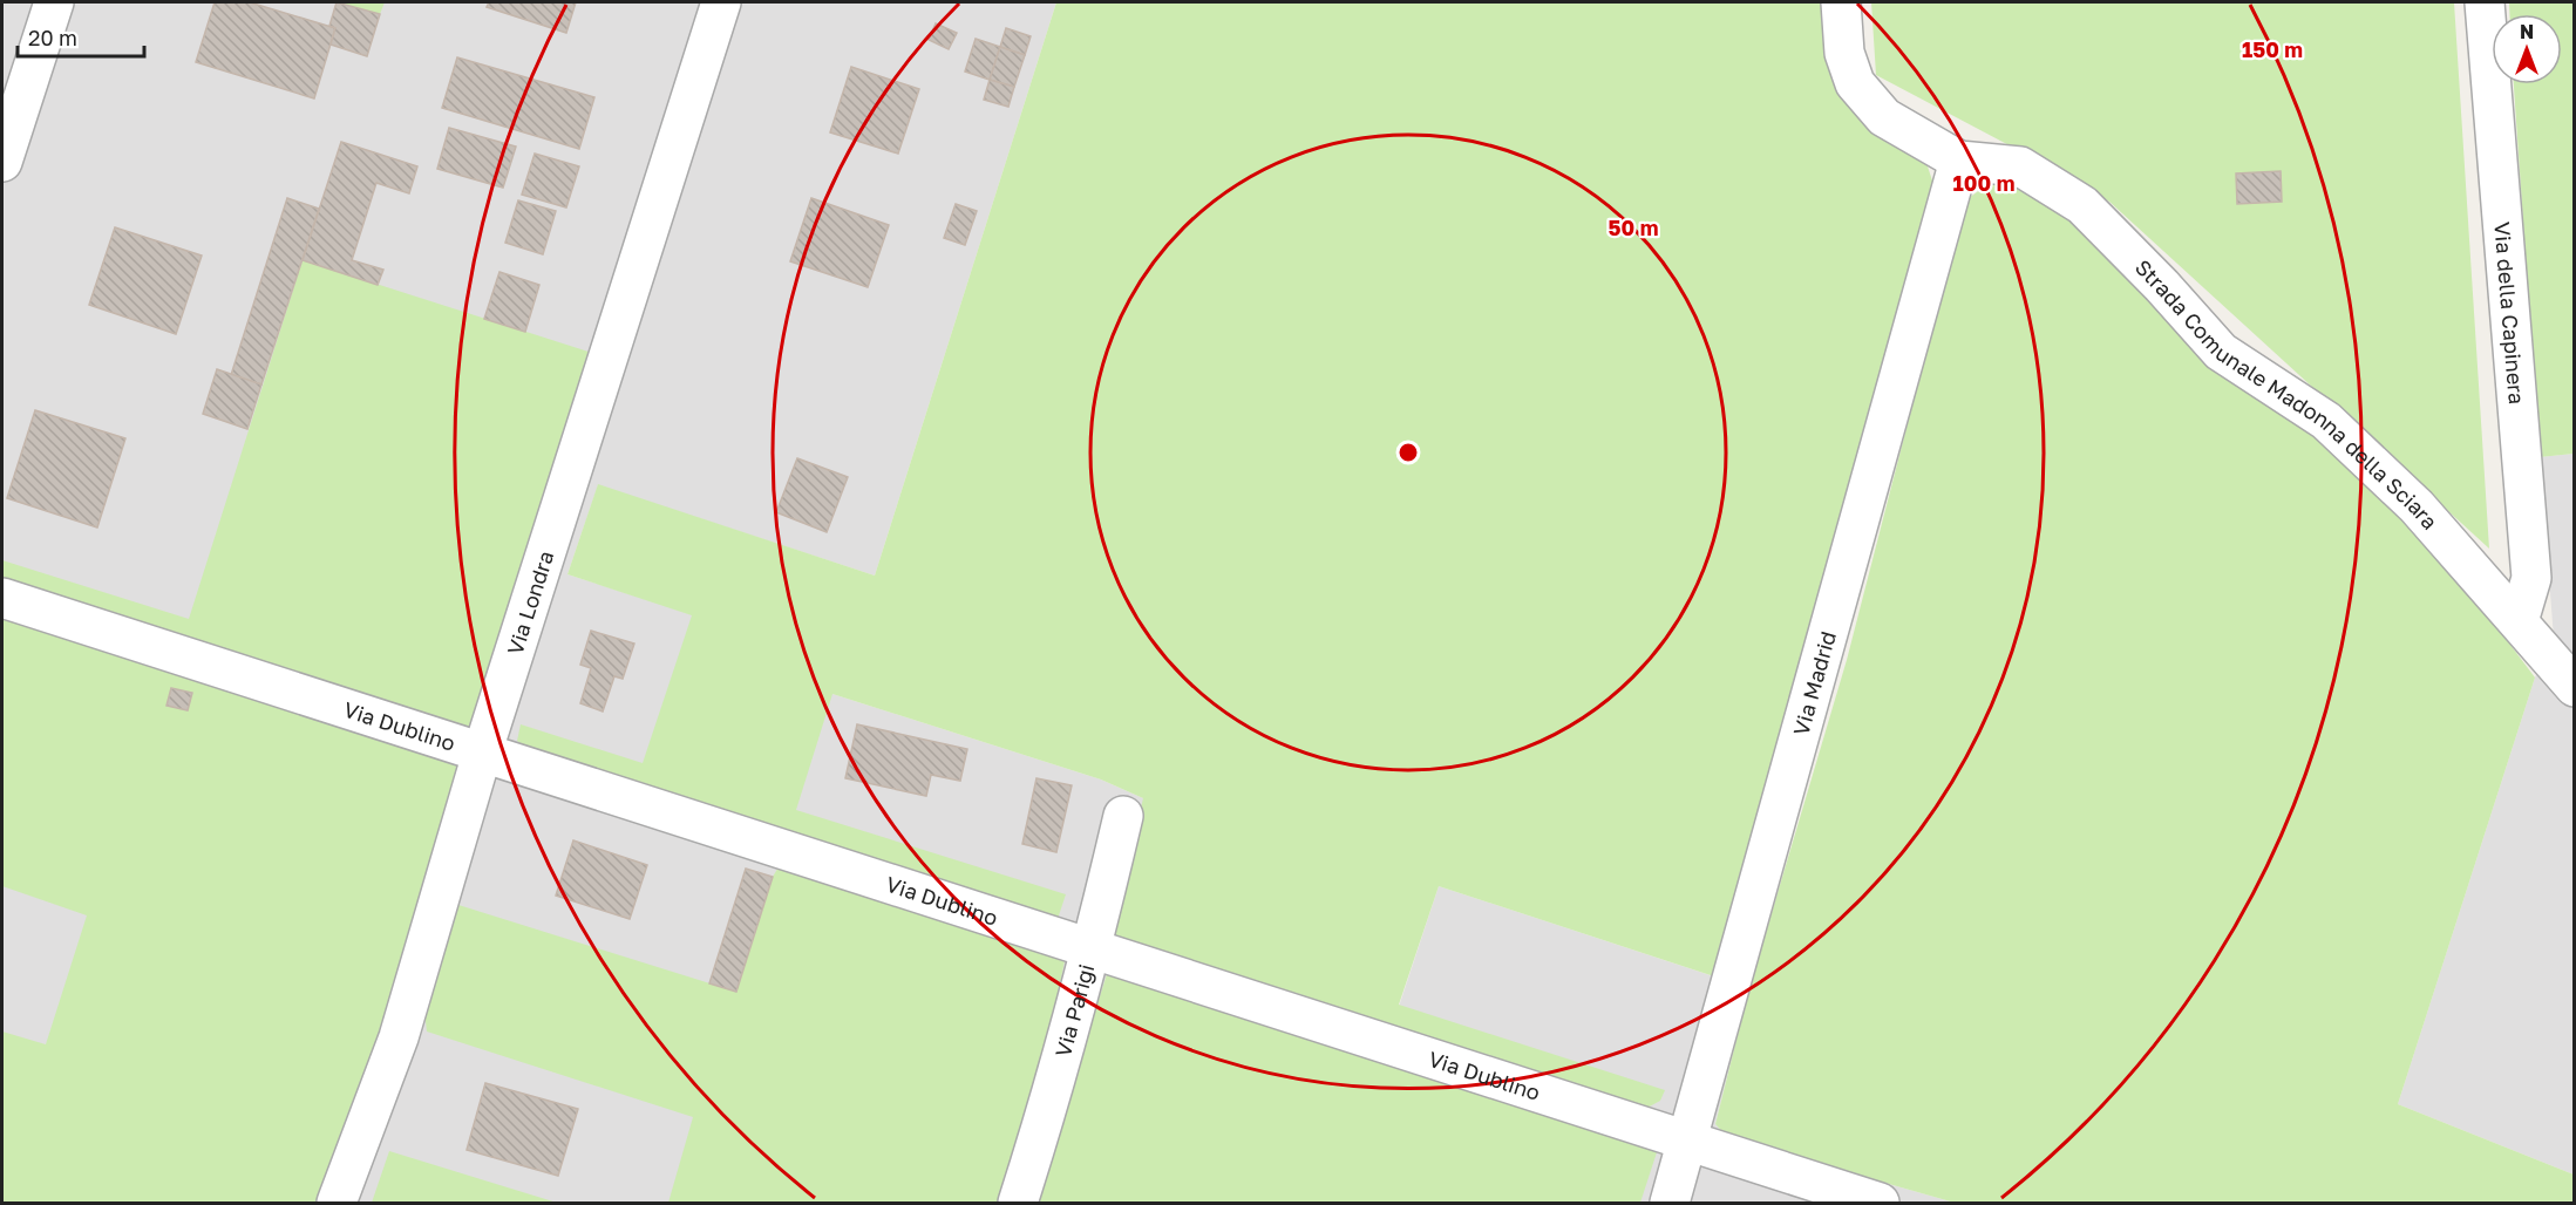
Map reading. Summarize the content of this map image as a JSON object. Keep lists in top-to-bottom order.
{
  "streets": {
    "street": [
      "Via della Capinera",
      "Strada Comunale Madonna della Sciara",
      "Via Londra",
      "Via Madrid",
      "Via Dublino",
      "Via Parigi"
    ]
  },
  "crossings": [
    ["Via della Capinera", "Strada Comunale Madonna della Sciara"],
    ["Strada Comunale Madonna della Sciara", "Via Madrid"],
    ["Via Londra", "Via Dublino"],
    ["Via Madrid", "Via Dublino"],
    ["Via Dublino", "Via Parigi"]
  ],
  "scale_bar": "20 m",
  "north": "top",
  "rings": ["150 m", "100 m", "50 m"]
}
